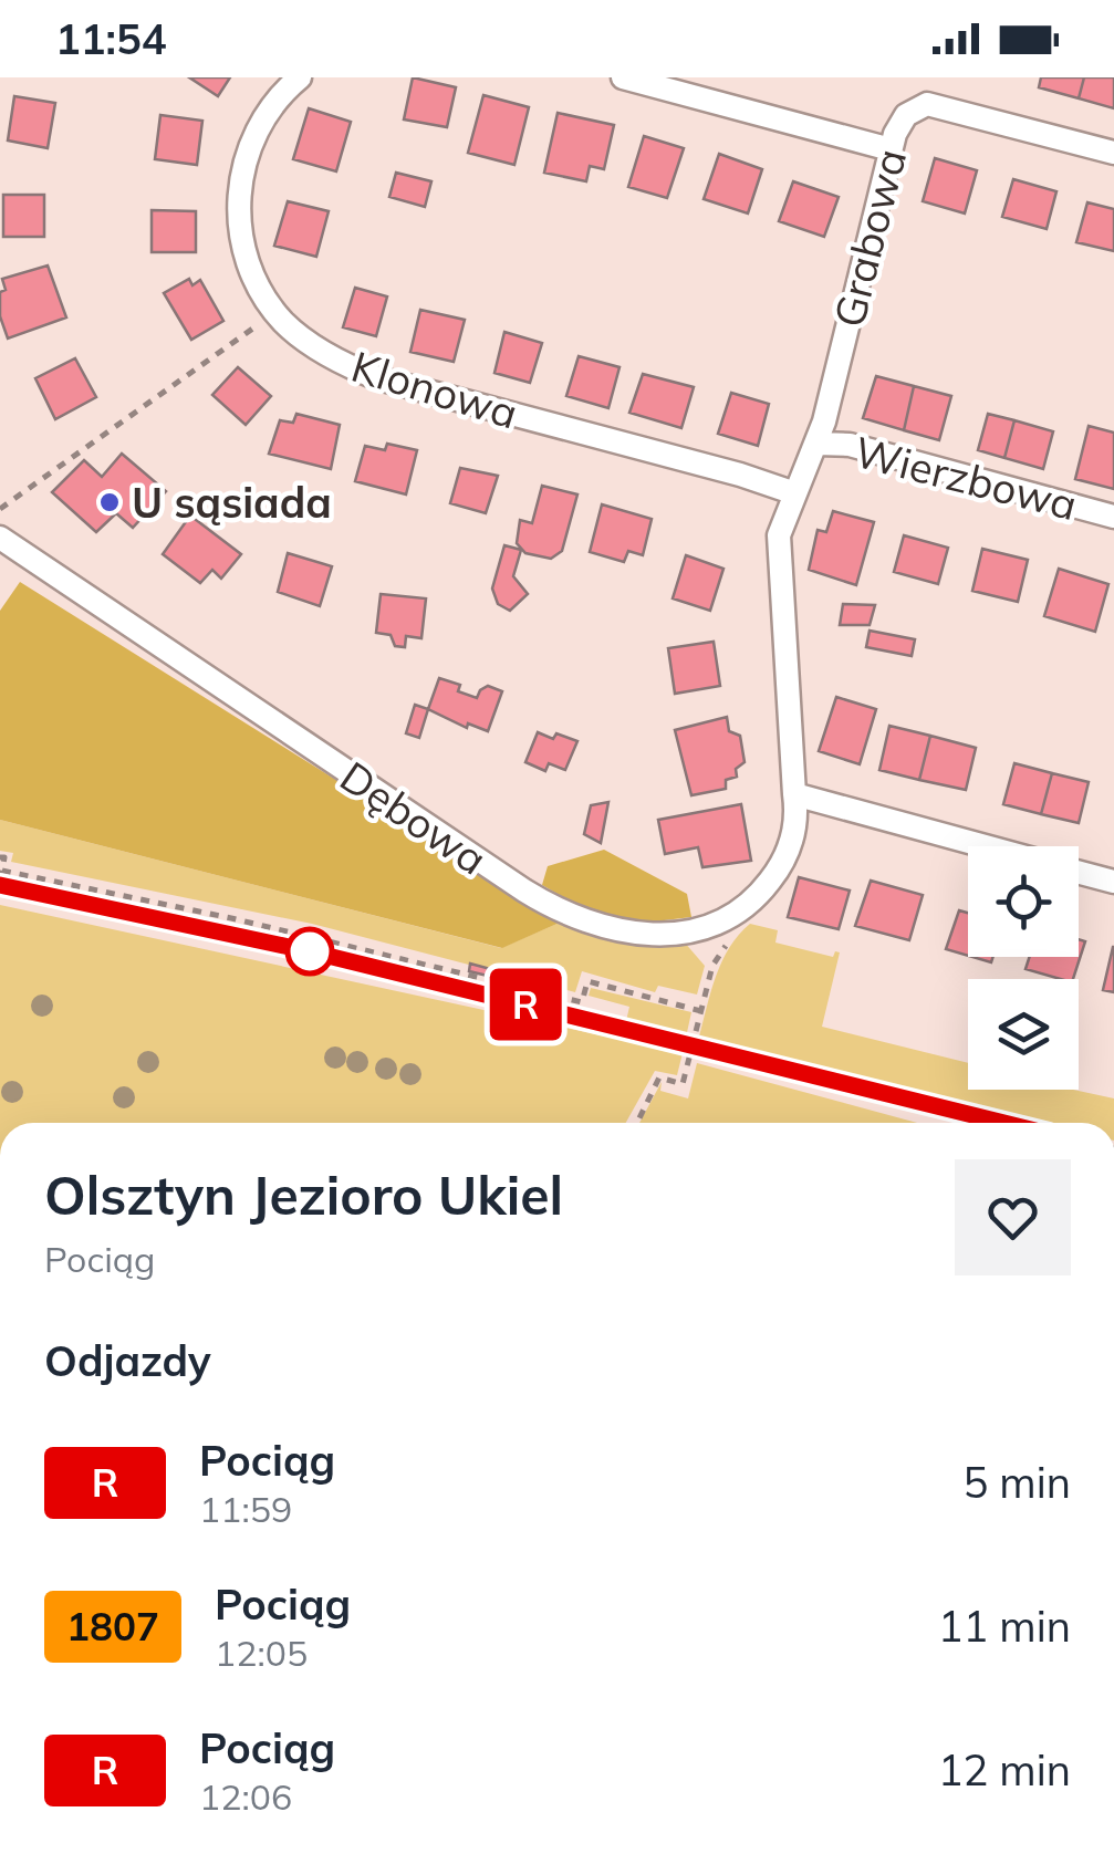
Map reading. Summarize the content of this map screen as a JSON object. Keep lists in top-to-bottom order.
{
  "streets": {
    "street": [
      "Grabowa",
      "Klonowa",
      "Wierzbowa",
      "Dębowa"
    ]
  },
  "crossings": [
    ["Grabowa", "Klonowa"],
    ["Grabowa", "Wierzbowa"],
    ["Grabowa", "Dębowa"],
    ["Klonowa", "Dębowa"]
  ],
  "places": ["U sąsiada"],
  "page": {
    "status": "11:54",
    "on_map": "R",
    "heading": [
      ["Olsztyn Jezioro Ukiel", "Pociąg"],
      "Odjazdy"
    ],
    "list": [
      {
        "mark": "R",
        "name": "Pociąg",
        "note": "11:59",
        "value": "5 min"
      },
      {
        "mark": "1807",
        "name": "Pociąg",
        "note": "12:05",
        "value": "11 min"
      },
      {
        "mark": "R",
        "name": "Pociąg",
        "note": "12:06",
        "value": "12 min"
      }
    ]
  }
}
